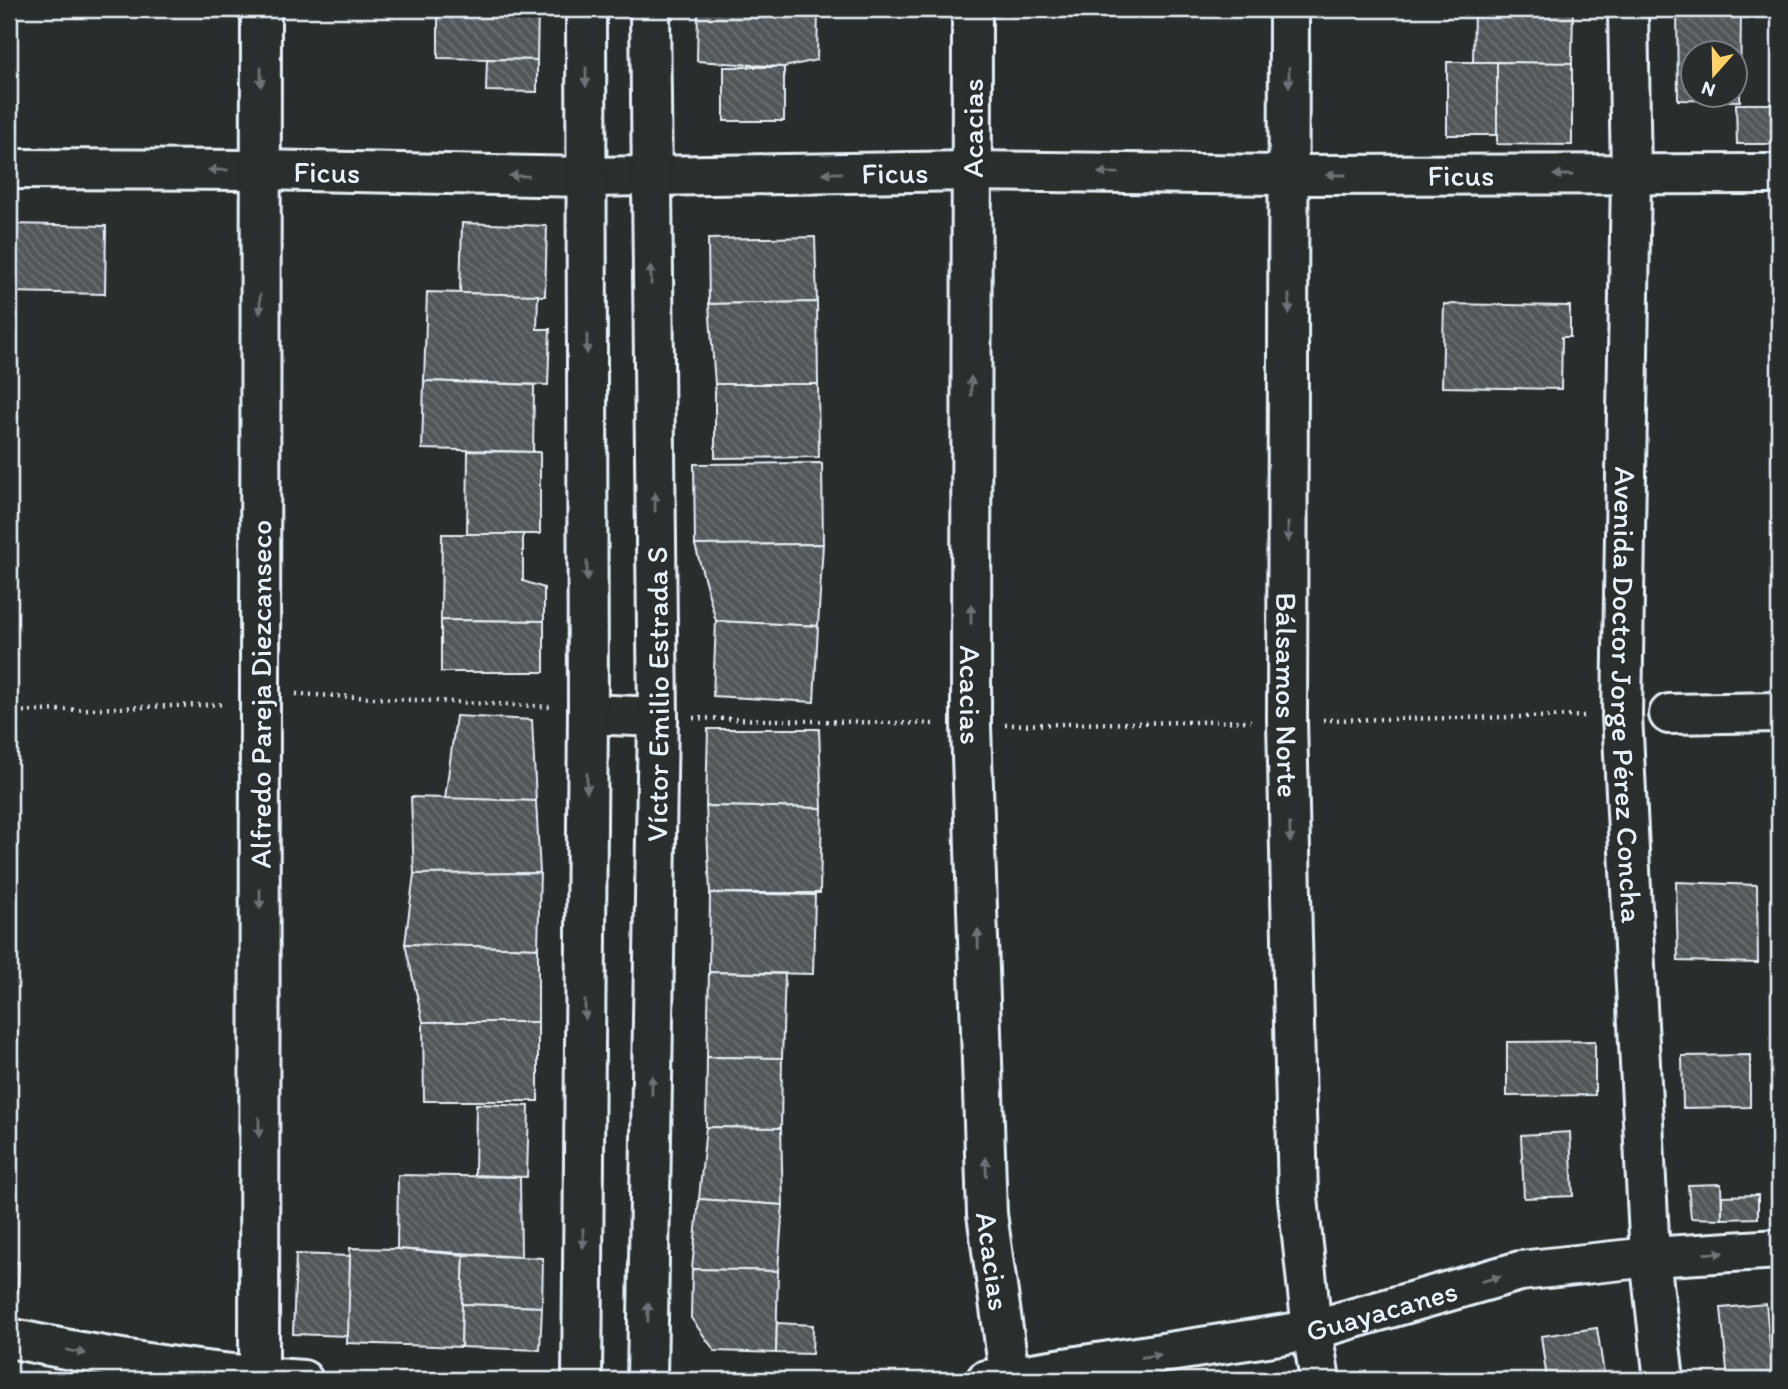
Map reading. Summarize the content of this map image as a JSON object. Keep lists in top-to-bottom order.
{
  "streets": {
    "street": [
      "Acacias",
      "Ficus",
      "Alfredo Pareja Diezcanseco",
      "Víctor Emilio Estrada S",
      "Bálsamos Norte",
      "Avenida Doctor Jorge Pérez Concha",
      "Guayacanes"
    ]
  },
  "crossings": [
    ["Acacias", "Ficus"],
    ["Acacias", "Guayacanes"],
    ["Ficus", "Alfredo Pareja Diezcanseco"],
    ["Ficus", "Víctor Emilio Estrada S"],
    ["Ficus", "Bálsamos Norte"],
    ["Ficus", "Avenida Doctor Jorge Pérez Concha"],
    ["Bálsamos Norte", "Guayacanes"],
    ["Avenida Doctor Jorge Pérez Concha", "Guayacanes"]
  ],
  "one_way": [
    "Acacias",
    "Ficus",
    "Bálsamos Norte",
    "Guayacanes"
  ],
  "north": "bottom"
}
